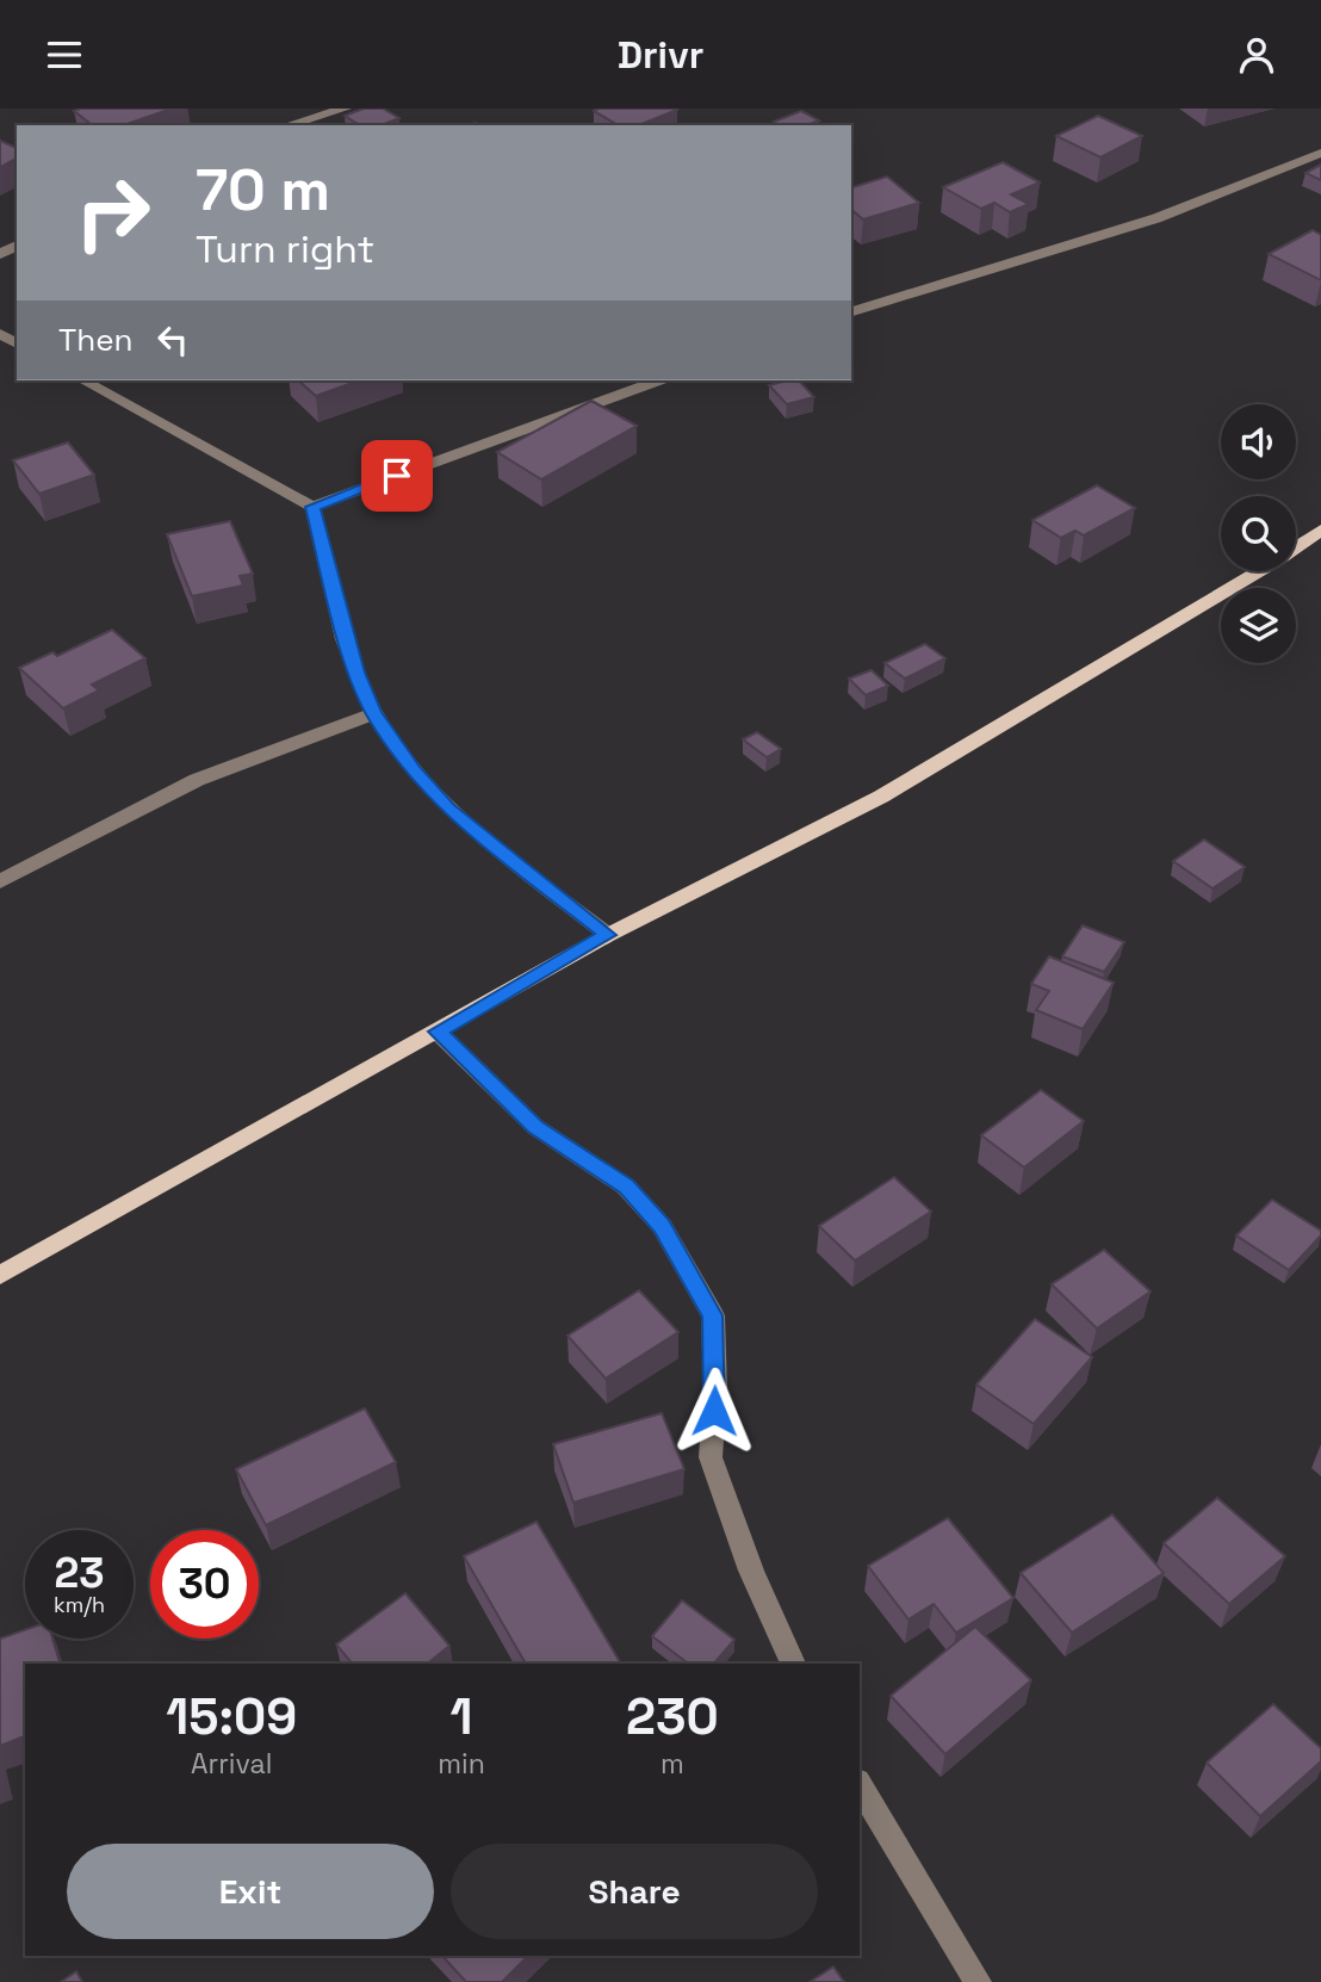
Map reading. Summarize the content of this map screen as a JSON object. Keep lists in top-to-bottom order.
{
  "page": {
    "header": "Drivr",
    "turn": ["70 m", "Turn right"],
    "then": "Then",
    "speed": "23 km/h",
    "limit": "30",
    "eta": [
      "15:09",
      "Arrival",
      "1",
      "min",
      "230",
      "m"
    ],
    "buttons": ["Exit", "Share"]
  }
}
